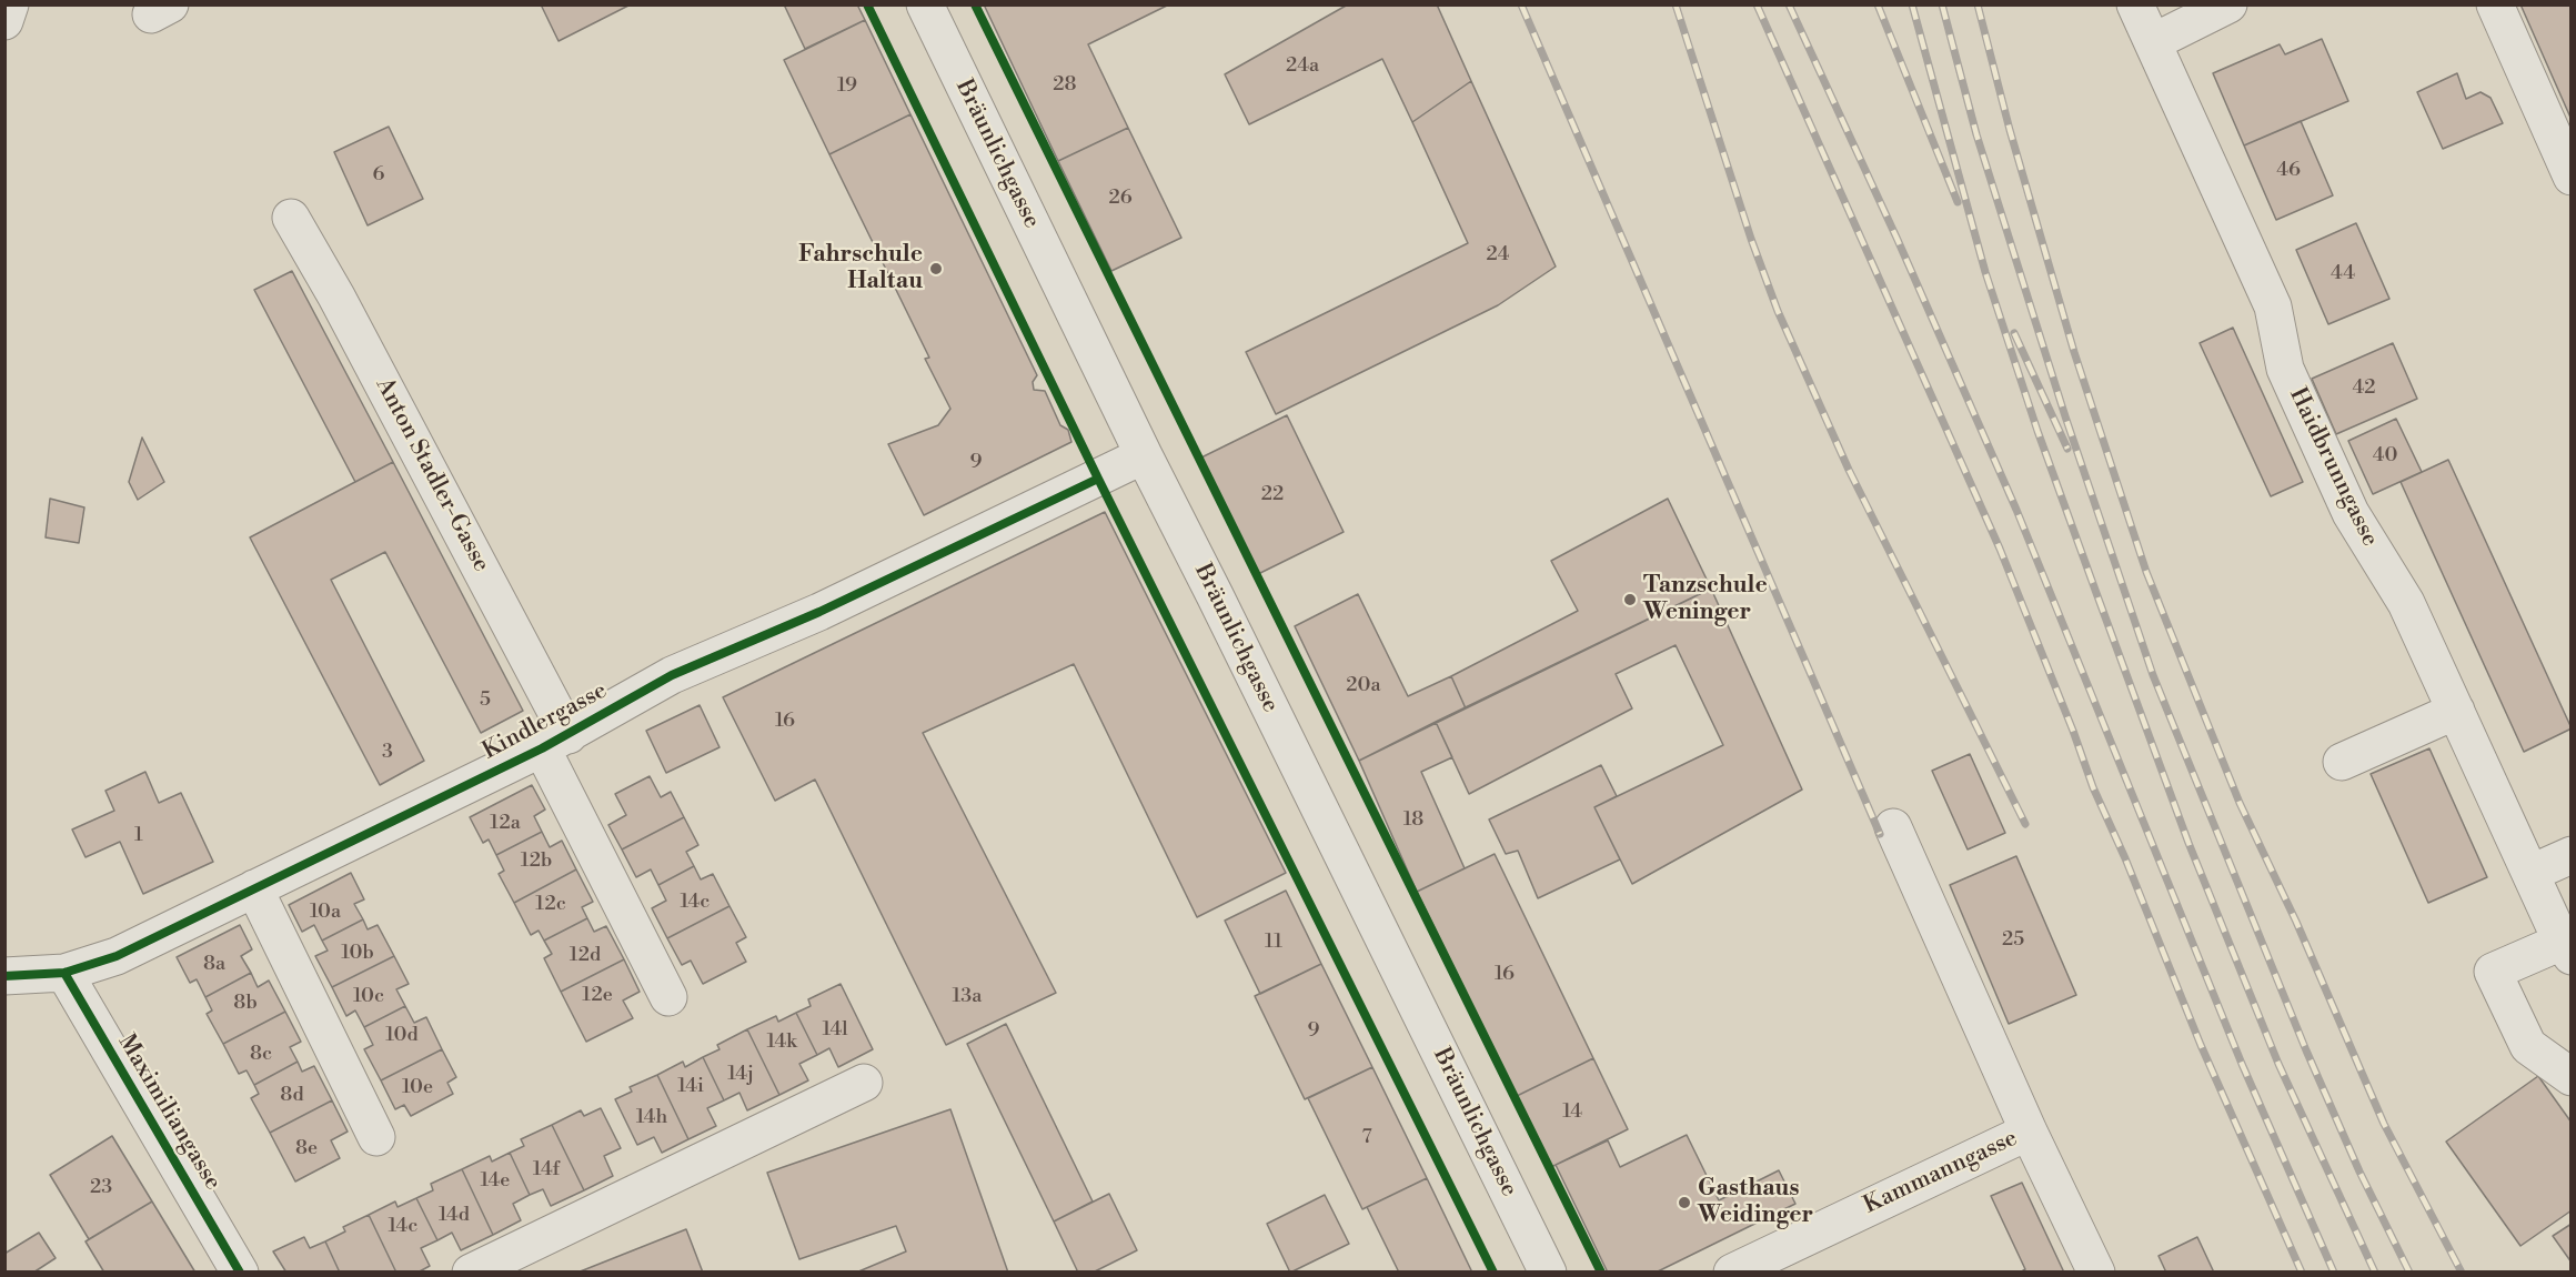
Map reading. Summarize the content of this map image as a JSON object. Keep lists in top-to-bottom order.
{
  "streets": {
    "street": [
      "Bräunlichgasse",
      "Haidbrunngasse",
      "Anton Stadler-Gasse",
      "Kindlergasse",
      "Maximiliangasse",
      "Kammanngasse"
    ]
  },
  "crossings": [
    ["Bräunlichgasse", "Kindlergasse"],
    ["Anton Stadler-Gasse", "Kindlergasse"],
    ["Kindlergasse", "Maximiliangasse"]
  ],
  "places": ["Fahrschule Haltau", "Tanzschule Weninger", "Gasthaus Weidinger"],
  "house_numbers": [
    "24a",
    "28",
    "19",
    "46",
    "6",
    "26",
    "24",
    "44",
    "42",
    "40",
    "9",
    "22",
    "20a",
    "5",
    "16",
    "3",
    "18",
    "12a",
    "1",
    "12b",
    "14c",
    "12c",
    "10a",
    "25",
    "11",
    "10b",
    "12d",
    "8a",
    "16",
    "12e",
    "10c",
    "13a",
    "8b",
    "14l",
    "9",
    "10d",
    "14k",
    "8c",
    "14j",
    "14i",
    "10e",
    "8d",
    "14",
    "14h",
    "7",
    "8e",
    "14f",
    "14e",
    "23",
    "14d",
    "14c"
  ]
}
